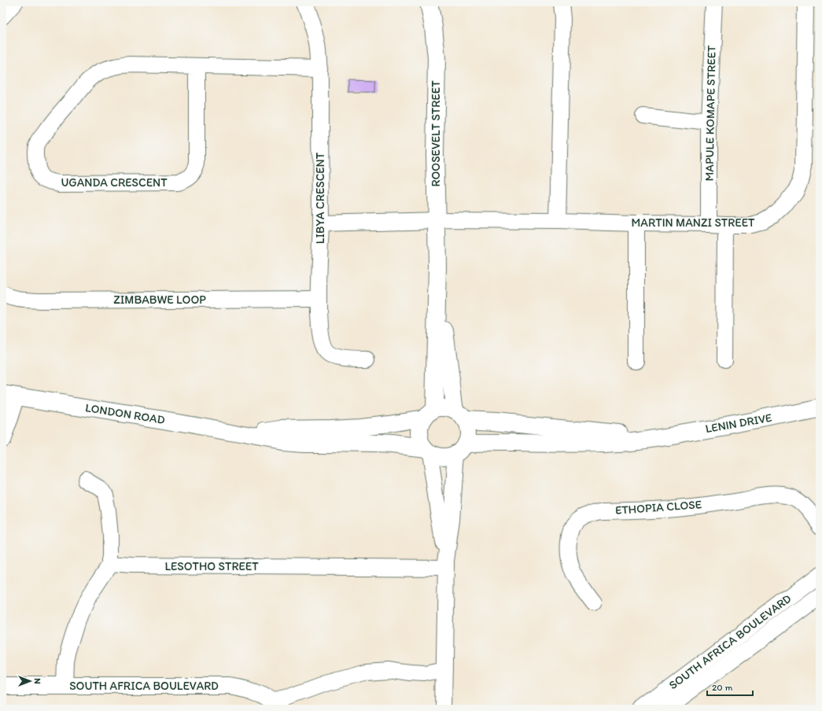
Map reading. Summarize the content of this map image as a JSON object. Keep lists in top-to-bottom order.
{
  "streets": {
    "street": [
      "MAPULE KOMAPE STREET",
      "ROOSEVELT STREET",
      "UGANDA CRESCENT",
      "LIBYA CRESCENT",
      "MARTIN MANZI STREET",
      "ZIMBABWE LOOP",
      "LONDON ROAD",
      "LENIN DRIVE",
      "ETHOPIA CLOSE",
      "LESOTHO STREET",
      "SOUTH AFRICA BOULEVARD"
    ]
  },
  "crossings": [
    ["MAPULE KOMAPE STREET", "MARTIN MANZI STREET"],
    ["ROOSEVELT STREET", "MARTIN MANZI STREET"],
    ["ROOSEVELT STREET", "LONDON ROAD"],
    ["ROOSEVELT STREET", "LENIN DRIVE"],
    ["UGANDA CRESCENT", "LIBYA CRESCENT"],
    ["LIBYA CRESCENT", "MARTIN MANZI STREET"],
    ["LIBYA CRESCENT", "ZIMBABWE LOOP"],
    ["LONDON ROAD", "LENIN DRIVE"]
  ],
  "scale_bar": "20 m",
  "north": "right"
}
